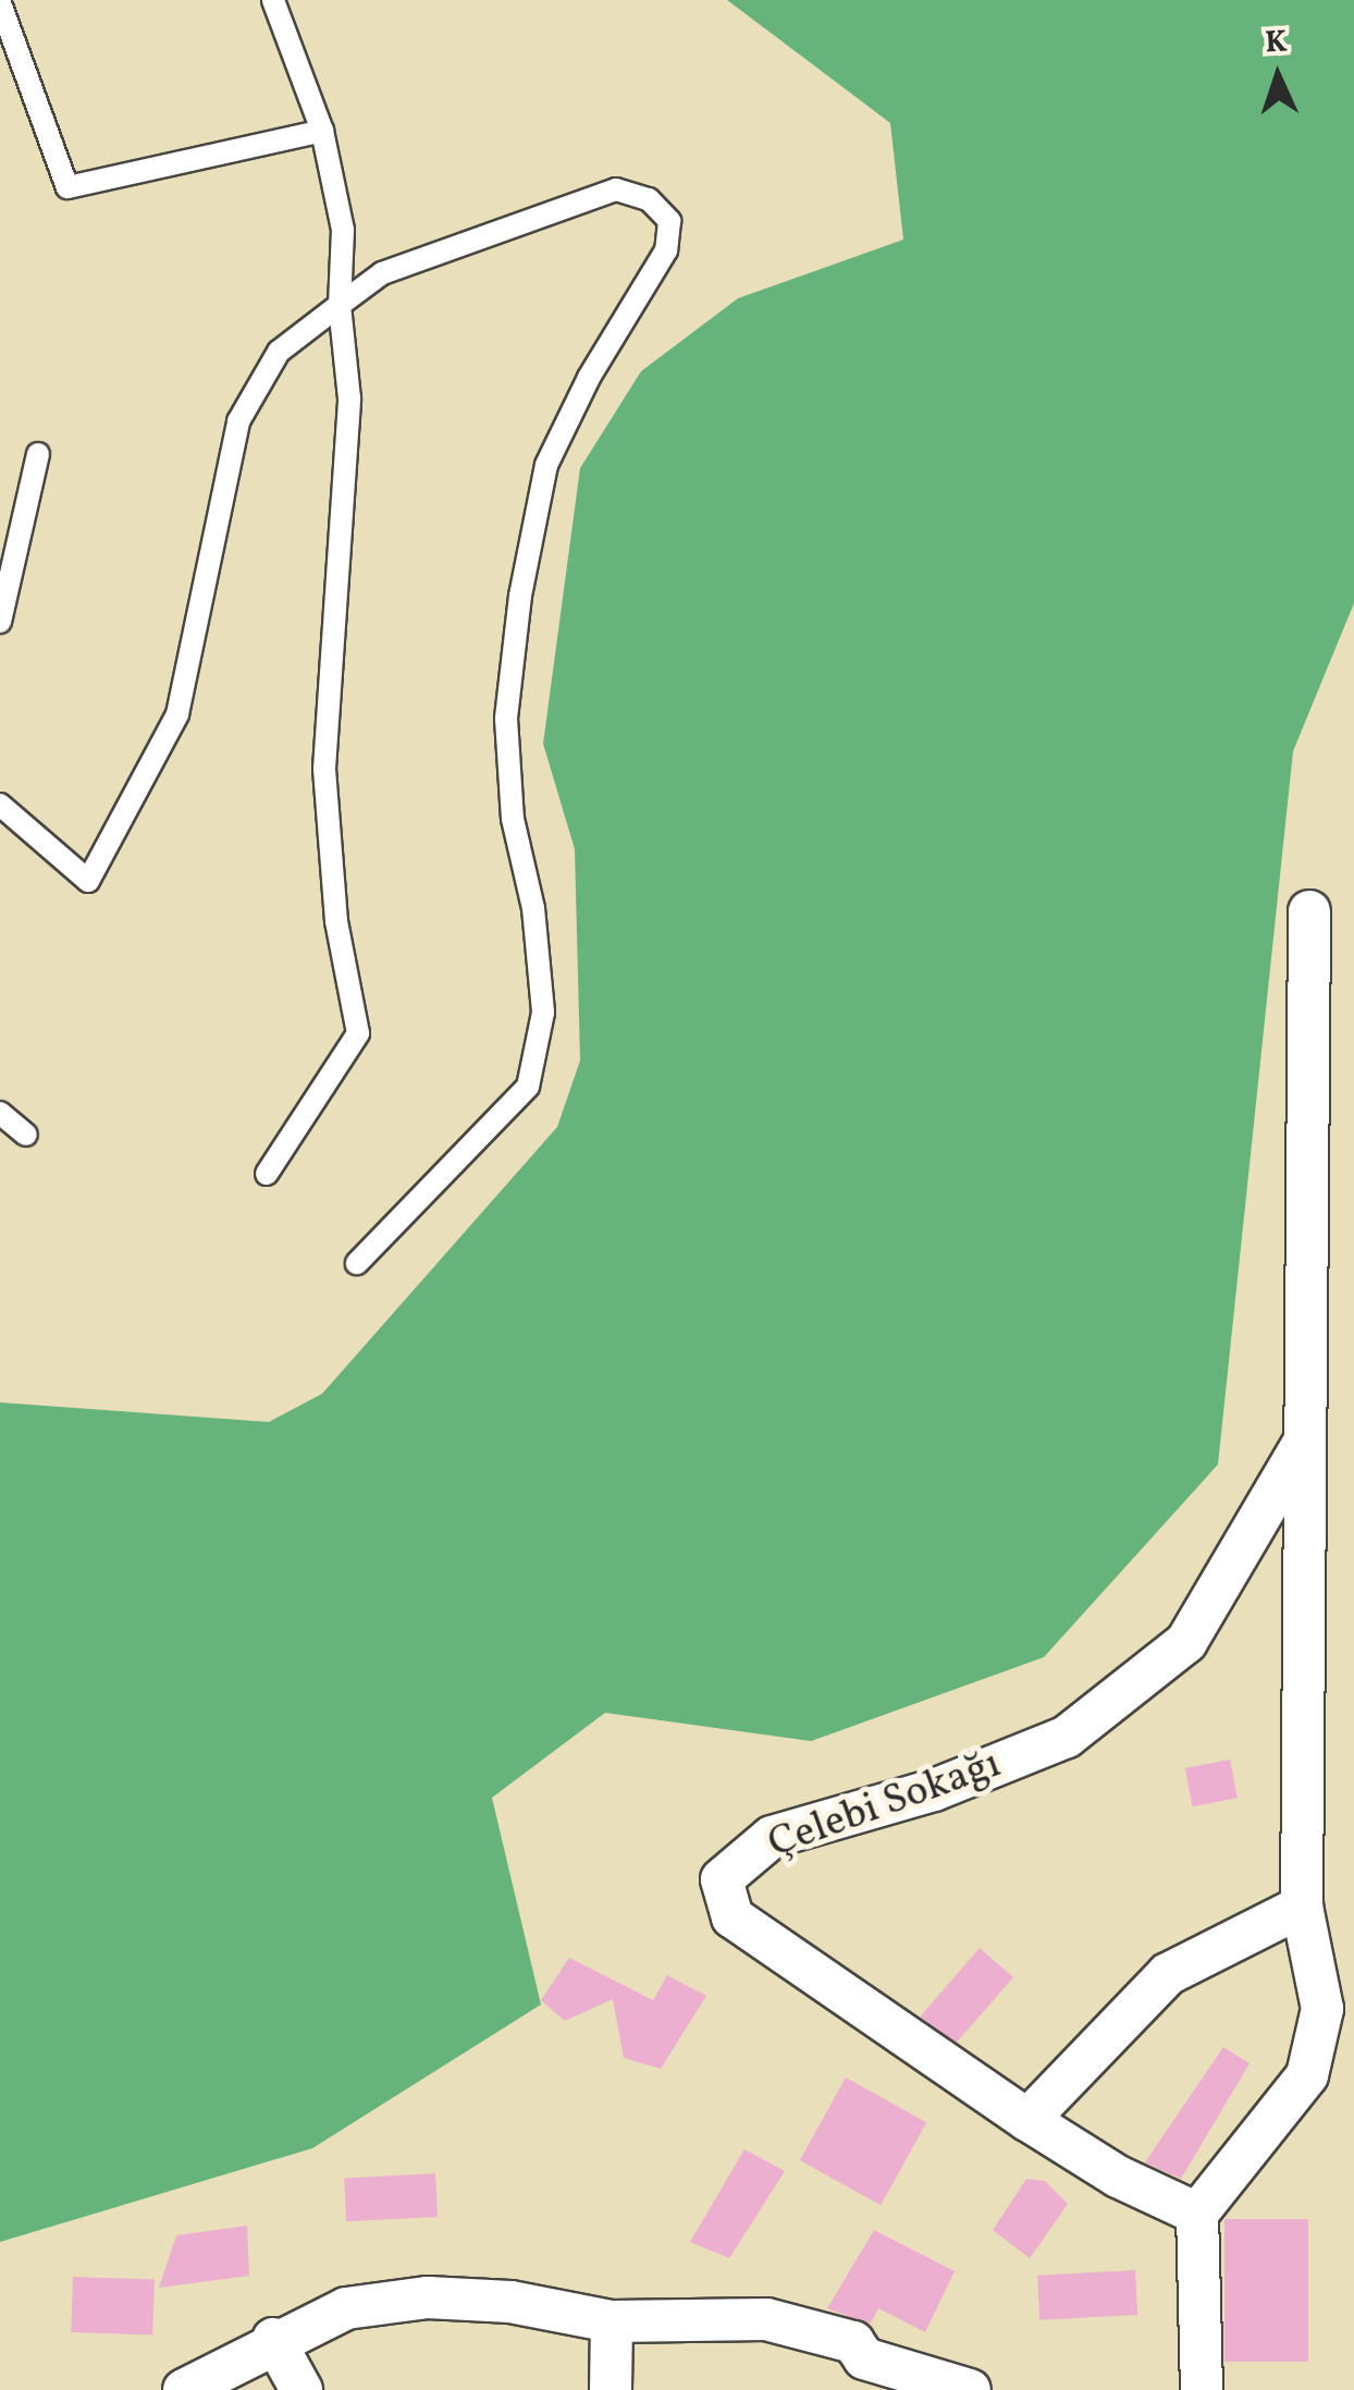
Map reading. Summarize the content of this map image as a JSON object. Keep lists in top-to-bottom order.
{
  "streets": {
    "street": ["Çelebi Sokağı"]
  },
  "north": "top"
}
